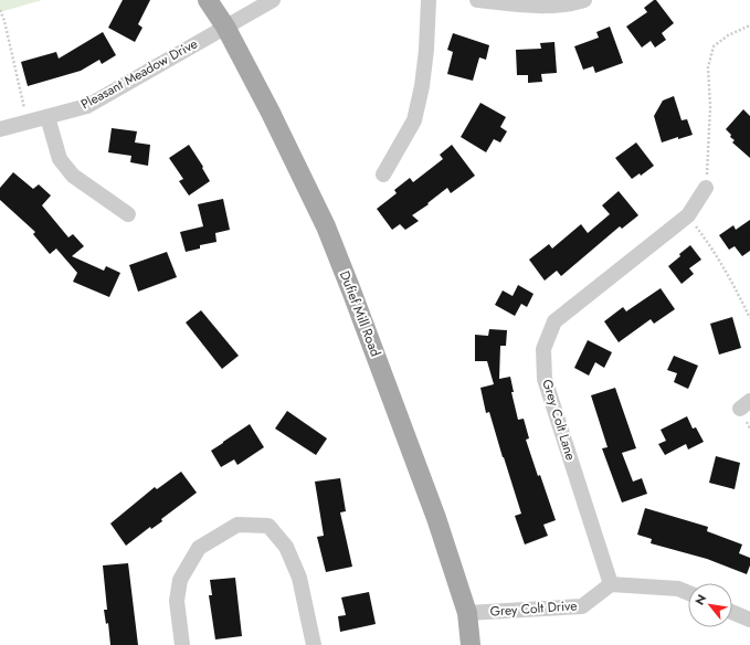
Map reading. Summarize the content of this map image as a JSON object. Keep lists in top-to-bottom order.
{
  "streets": {
    "main road": ["Dufief Mill Road"],
    "street": ["Pleasant Meadow Drive", "Grey Colt Lane", "Grey Colt Drive"]
  },
  "crossings": [
    ["Pleasant Meadow Drive", "Dufief Mill Road"],
    ["Dufief Mill Road", "Grey Colt Drive"],
    ["Grey Colt Lane", "Grey Colt Drive"]
  ],
  "north": "top left"
}
